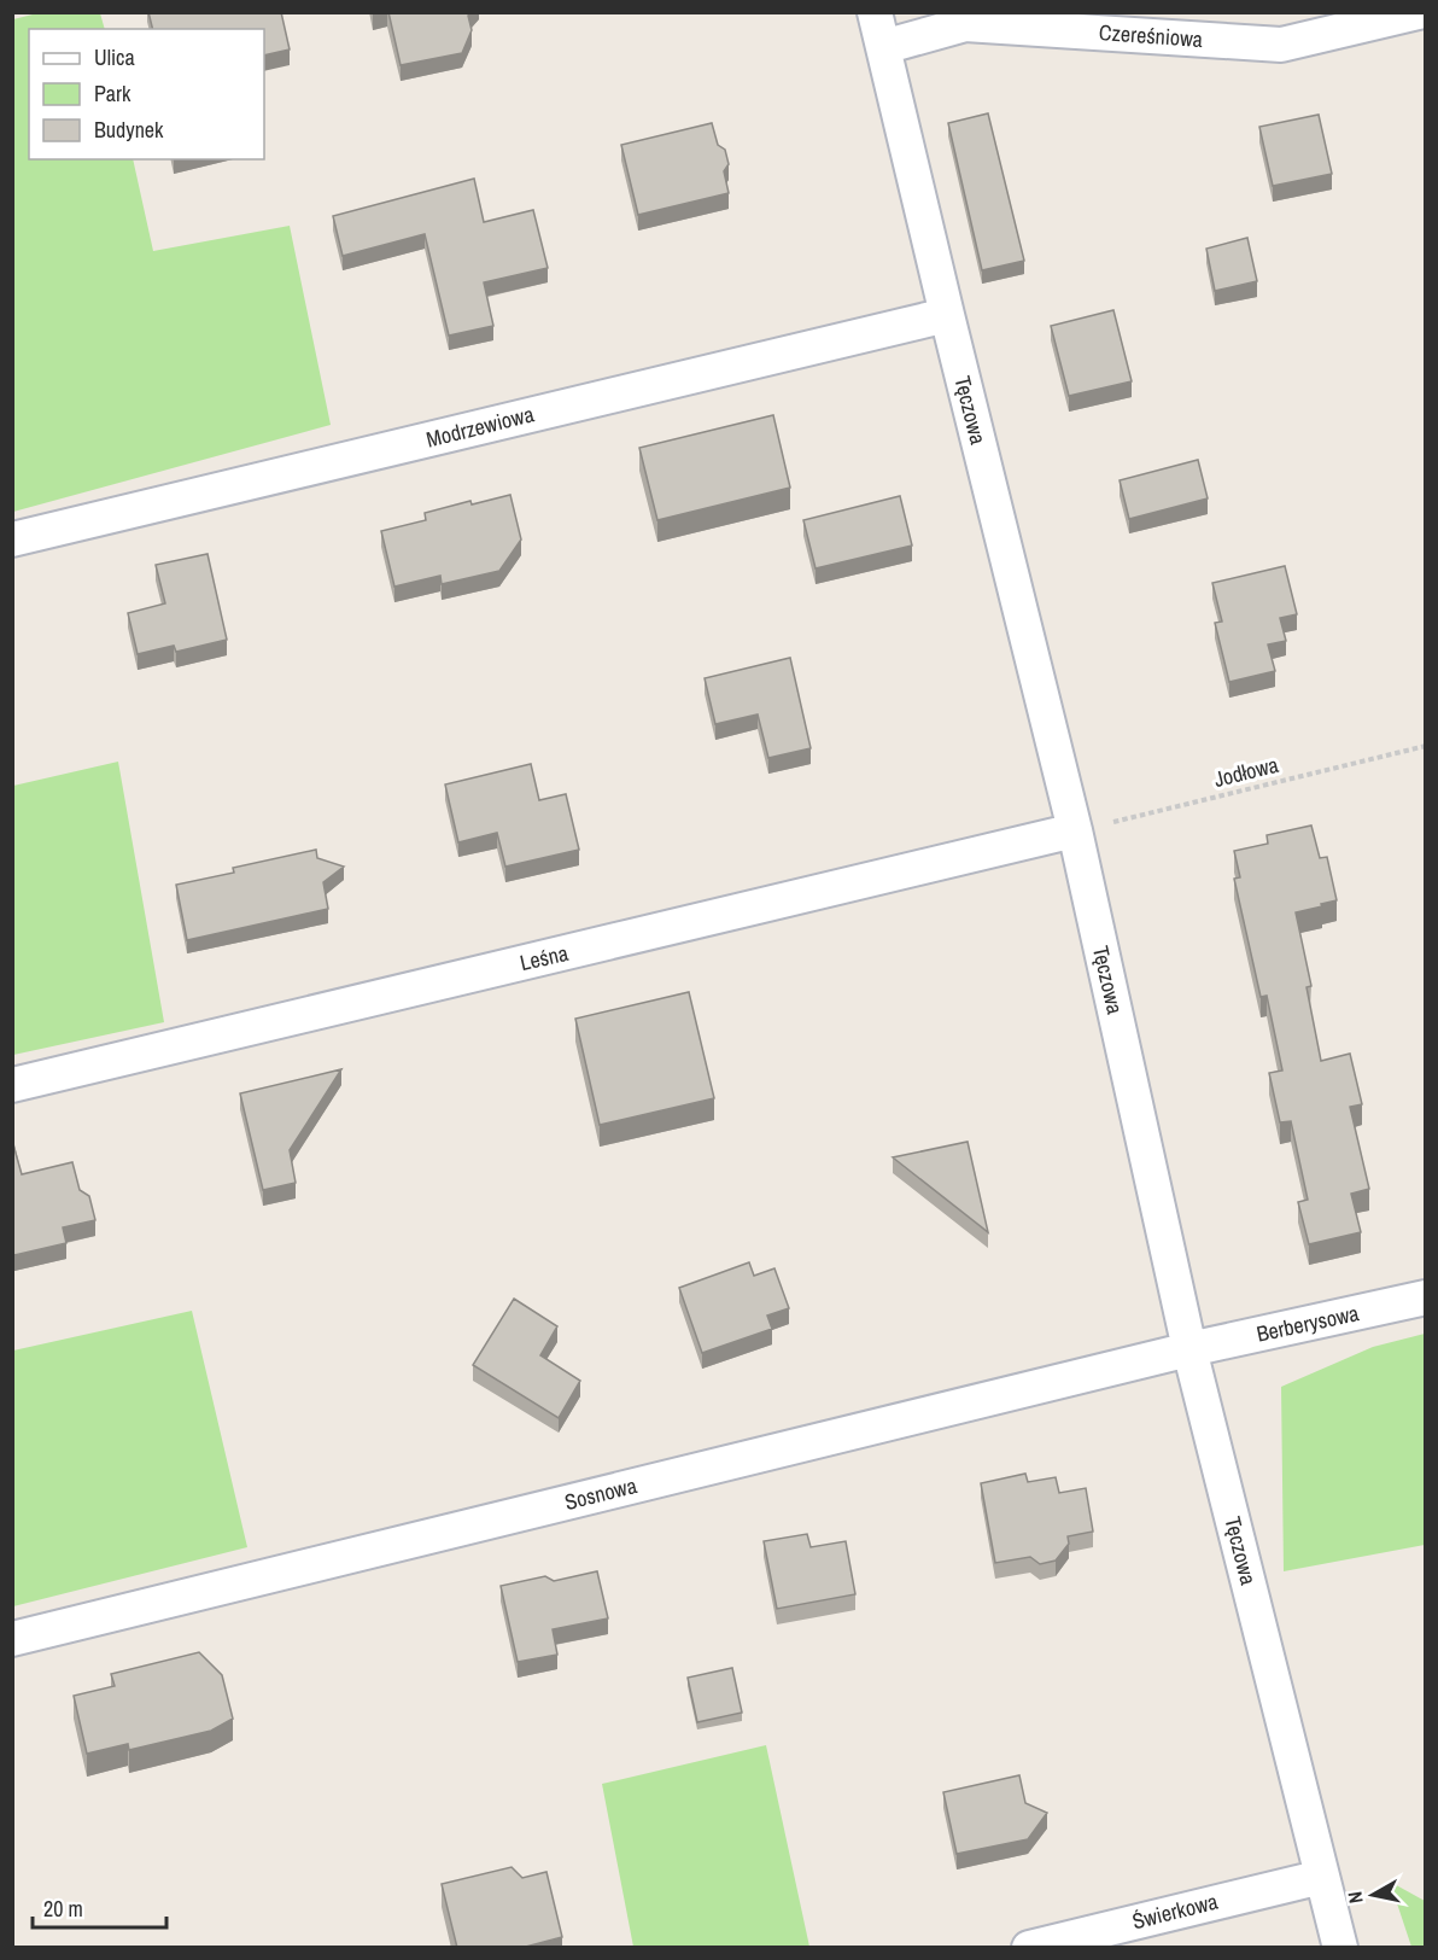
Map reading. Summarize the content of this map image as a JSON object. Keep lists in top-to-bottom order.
{
  "streets": {
    "street": [
      "Czereśniowa",
      "Tęczowa",
      "Modrzewiowa",
      "Leśna",
      "Berberysowa",
      "Sosnowa",
      "Świerkowa"
    ],
    "path": ["Jodłowa"]
  },
  "crossings": [
    ["Czereśniowa", "Tęczowa"],
    ["Tęczowa", "Modrzewiowa"],
    ["Tęczowa", "Jodłowa"],
    ["Tęczowa", "Leśna"],
    ["Tęczowa", "Berberysowa"],
    ["Tęczowa", "Sosnowa"],
    ["Tęczowa", "Świerkowa"],
    ["Jodłowa", "Leśna"],
    ["Berberysowa", "Sosnowa"]
  ],
  "legend": ["Ulica", "Park", "Budynek"],
  "scale_bar": "20 m",
  "north": "left"
}
